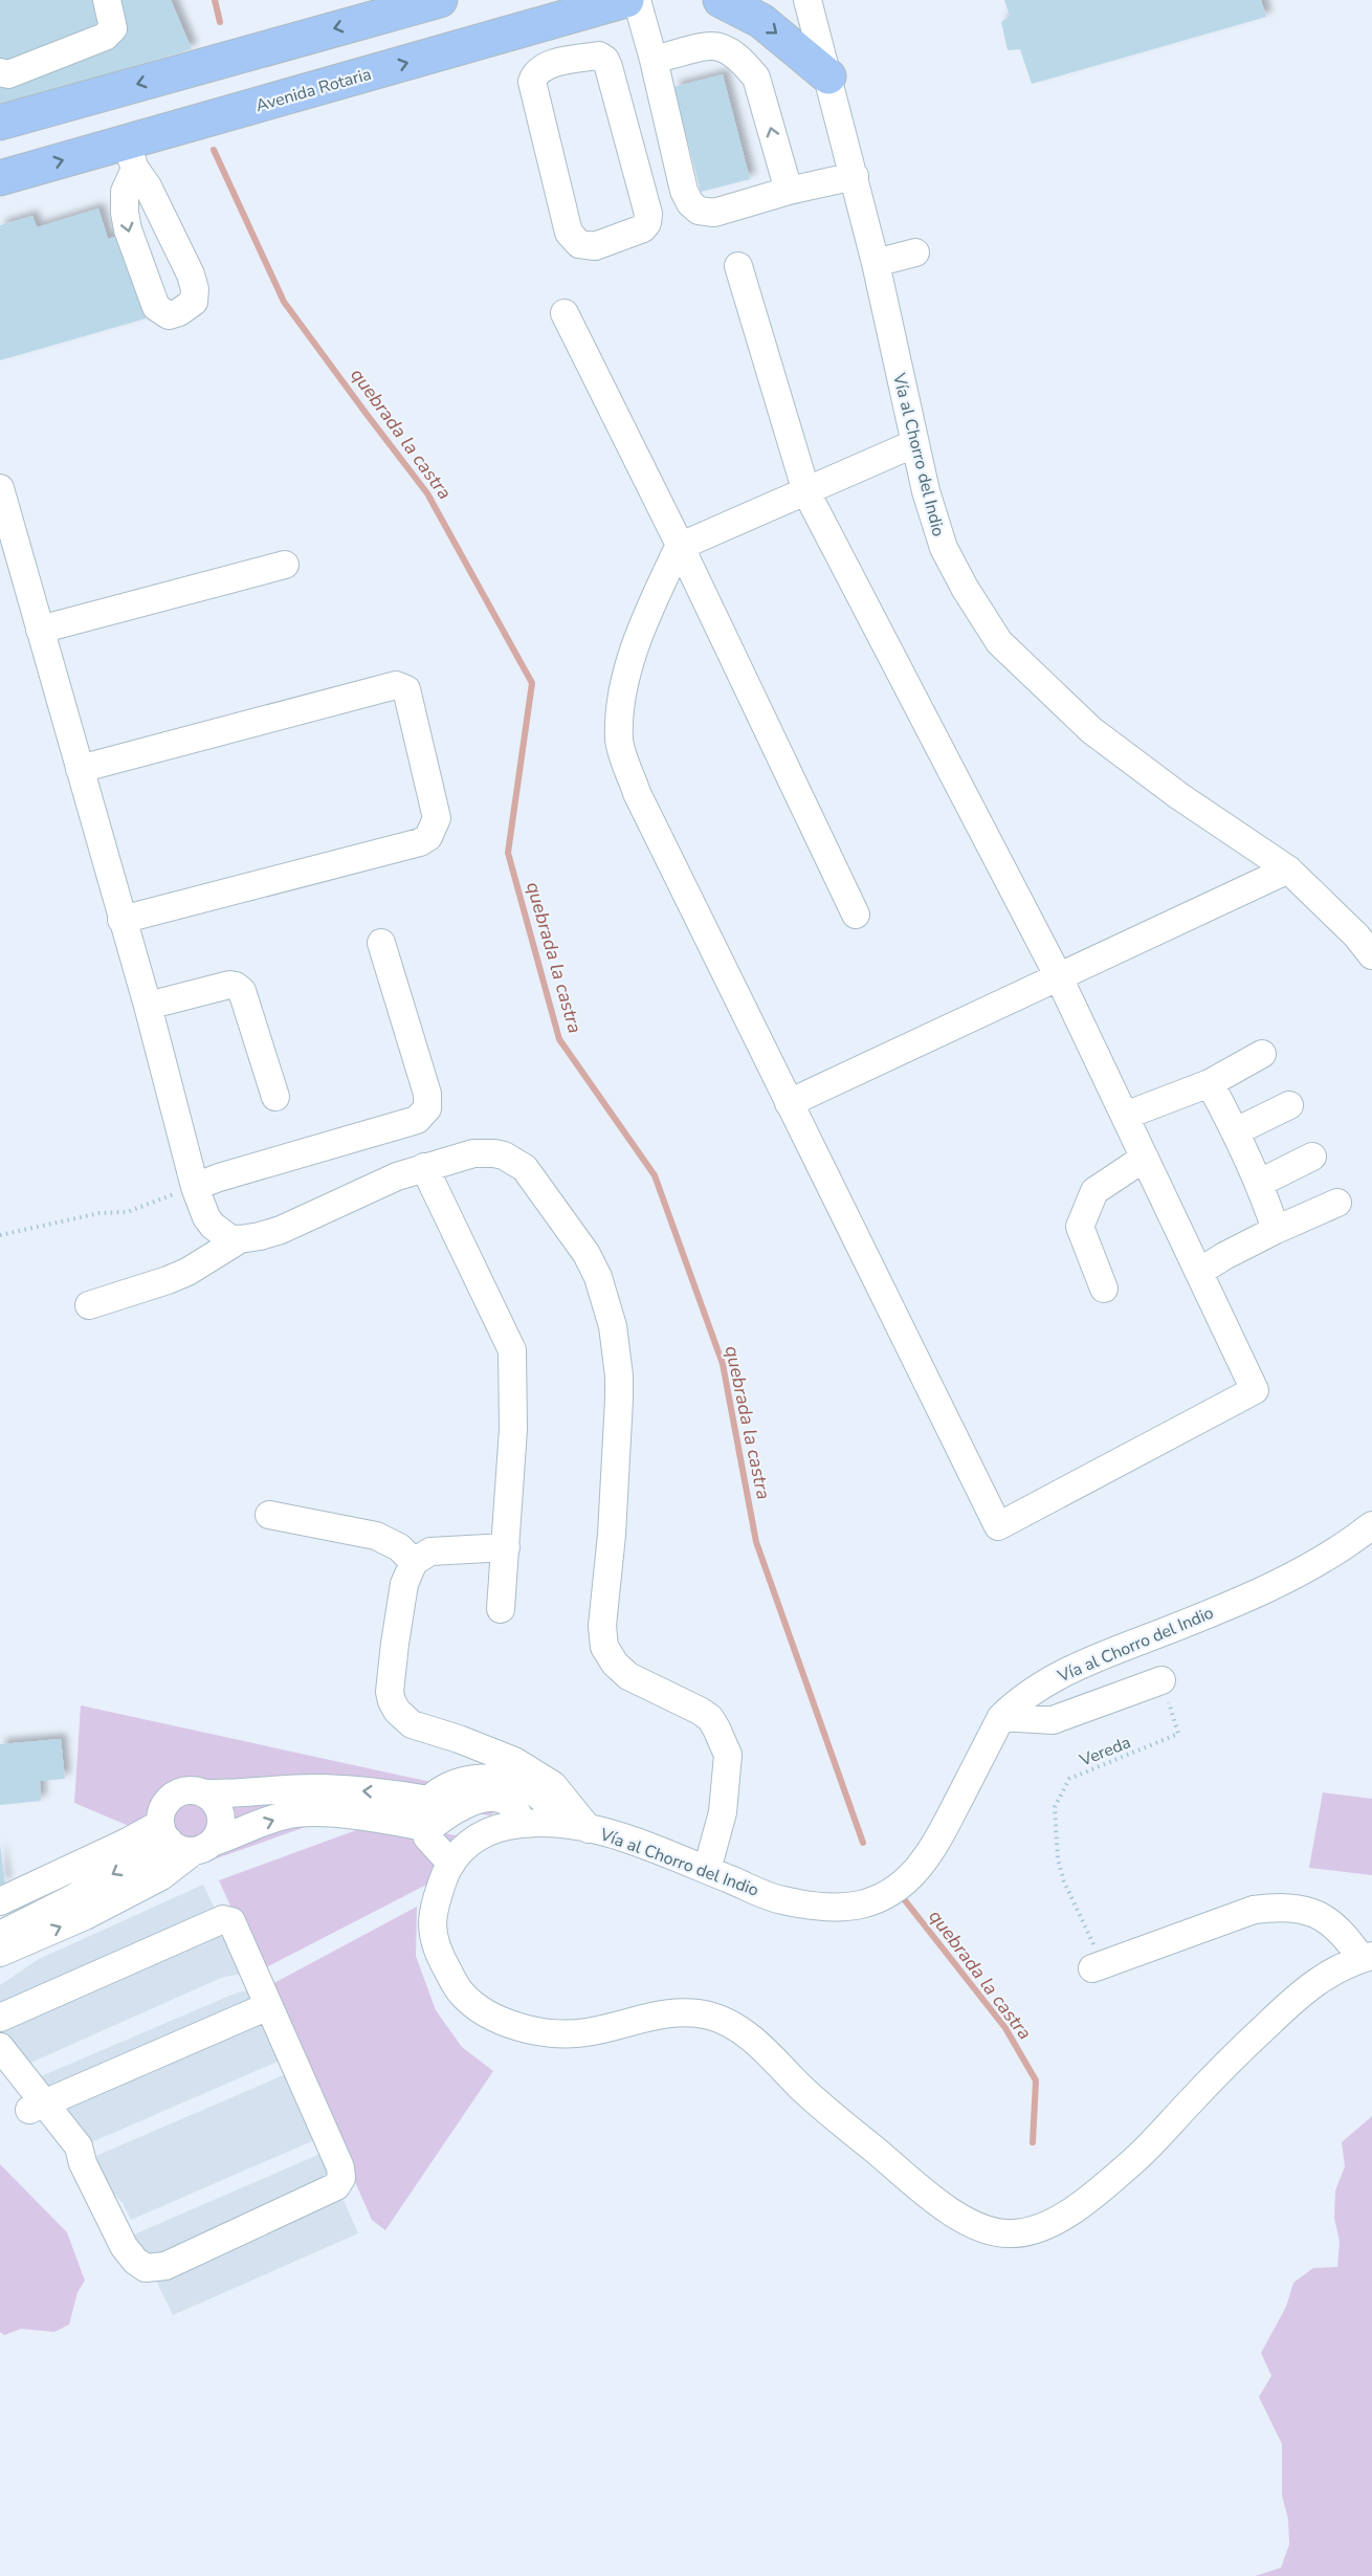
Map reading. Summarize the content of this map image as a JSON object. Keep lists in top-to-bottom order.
{
  "streets": {
    "main road": ["Avenida Rotaria"],
    "street": ["Vía al Chorro del Indio"],
    "path": ["Vereda"]
  },
  "water": ["quebrada la castra"]
}
